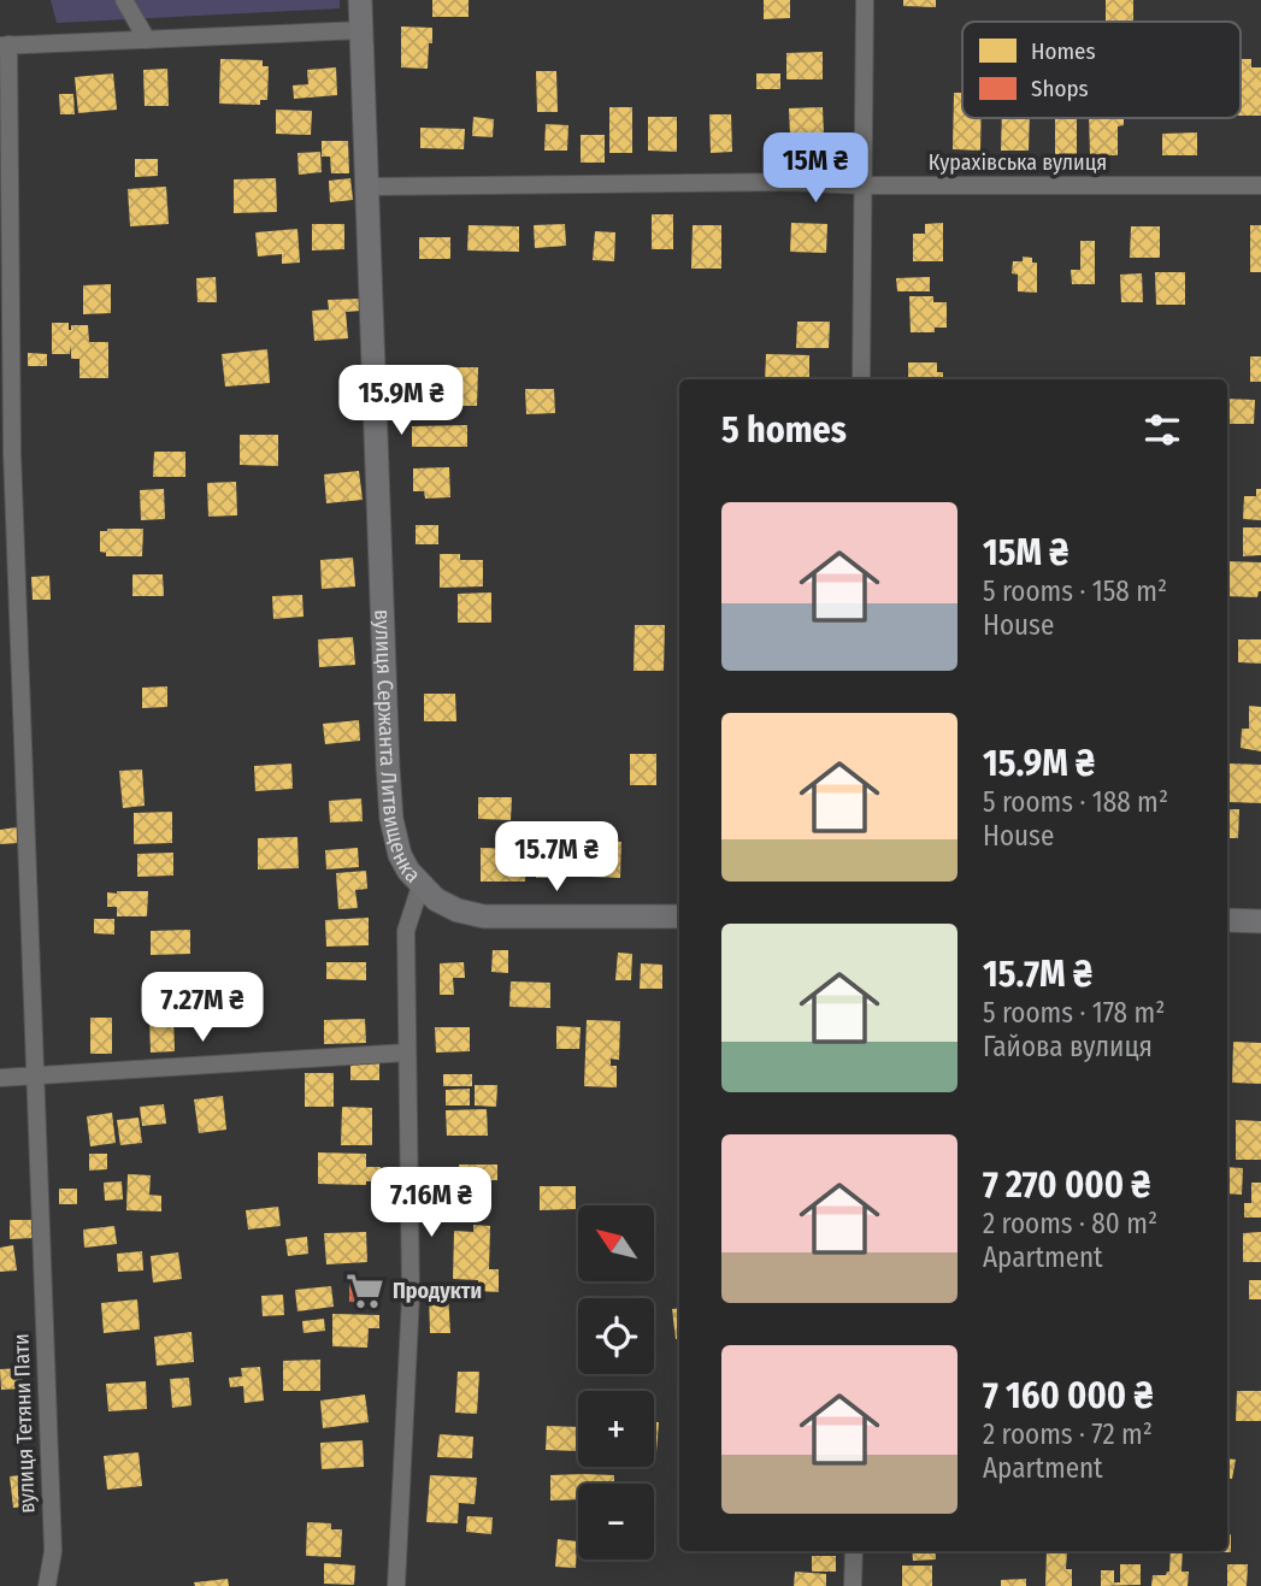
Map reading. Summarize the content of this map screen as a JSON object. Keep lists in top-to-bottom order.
{
  "streets": {
    "main road": ["вулиця Сержанта Литвищенка"],
    "street": ["Курахівська вулиця", "вулиця Тетяни Пати"]
  },
  "crossings": [
    ["Курахівська вулиця", "вулиця Сержанта Литвищенка"]
  ],
  "places": {
    "supermarket": ["Продукти"]
  },
  "legend": ["Homes", "Shops"],
  "north": "top left",
  "page": {
    "price": [
      "15M ₴",
      "15.9M ₴",
      "15.7M ₴",
      "7.27M ₴",
      "7.16M ₴"
    ],
    "heading": "5 homes",
    "list": [
      {
        "name": "15M ₴",
        "note": "5 rooms · 158 m² · House"
      },
      {
        "name": "15.9M ₴",
        "note": "5 rooms · 188 m² · House"
      },
      {
        "name": "15.7M ₴",
        "note": "5 rooms · 178 m² · Гайова вулиця"
      },
      {
        "name": "7 270 000 ₴",
        "note": "2 rooms · 80 m² · Apartment"
      },
      {
        "name": "7 160 000 ₴",
        "note": "2 rooms · 72 m² · Apartment"
      }
    ],
    "map_buttons": ["+", "−"]
  }
}
